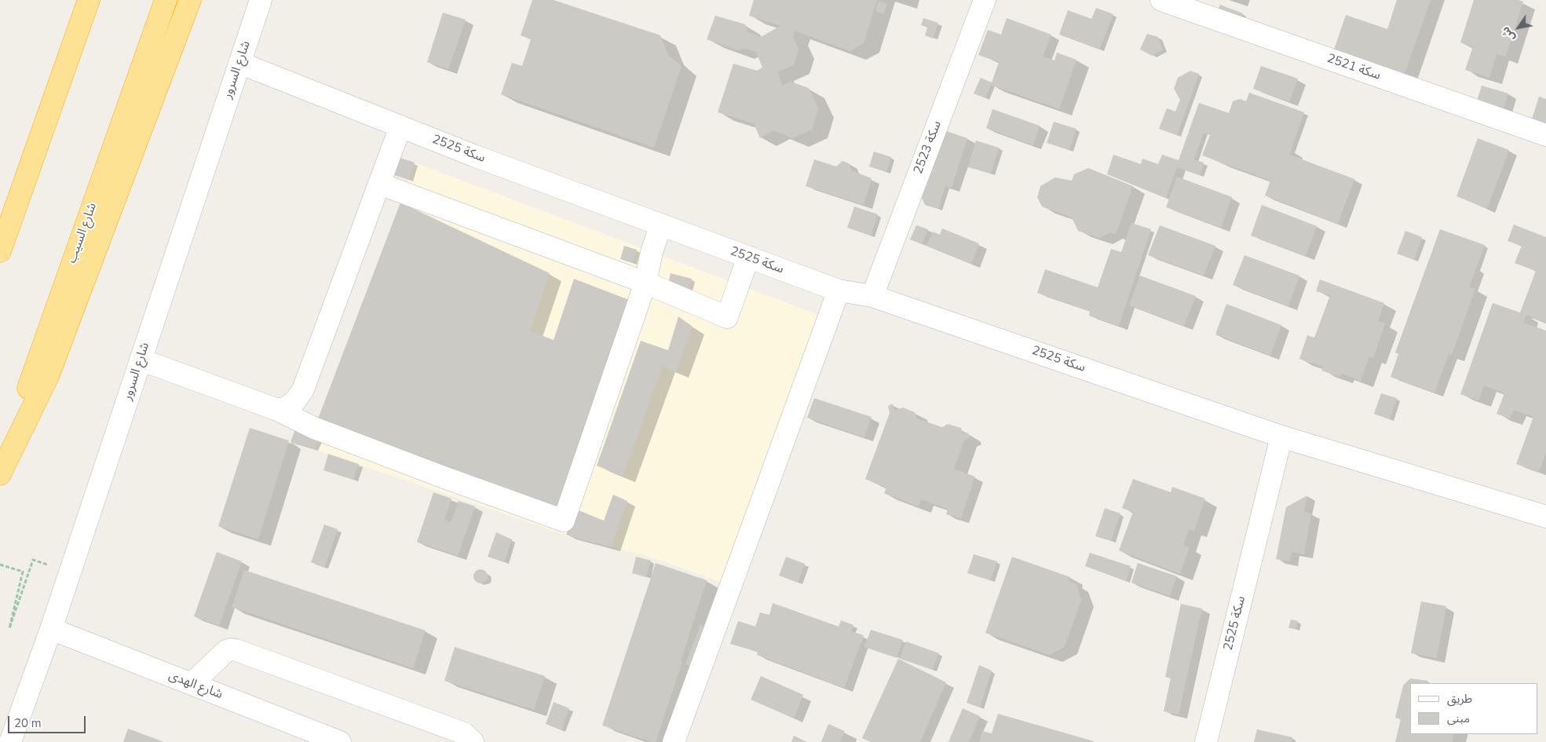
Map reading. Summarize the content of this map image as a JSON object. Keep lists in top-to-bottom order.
{
  "streets": {
    "highway": ["شارع السيب"],
    "street": [
      "سكة 2521",
      "شارع السرور",
      "سكة 2523",
      "سكة 2525",
      "شارع الهدى"
    ]
  },
  "crossings": [
    ["شارع السرور", "سكة 2525"],
    ["شارع السرور", "شارع الهدى"],
    ["سكة 2523", "سكة 2525"]
  ],
  "legend": ["طريق", "مبنى"],
  "scale_bar": "20 m",
  "north": "bottom left"
}
